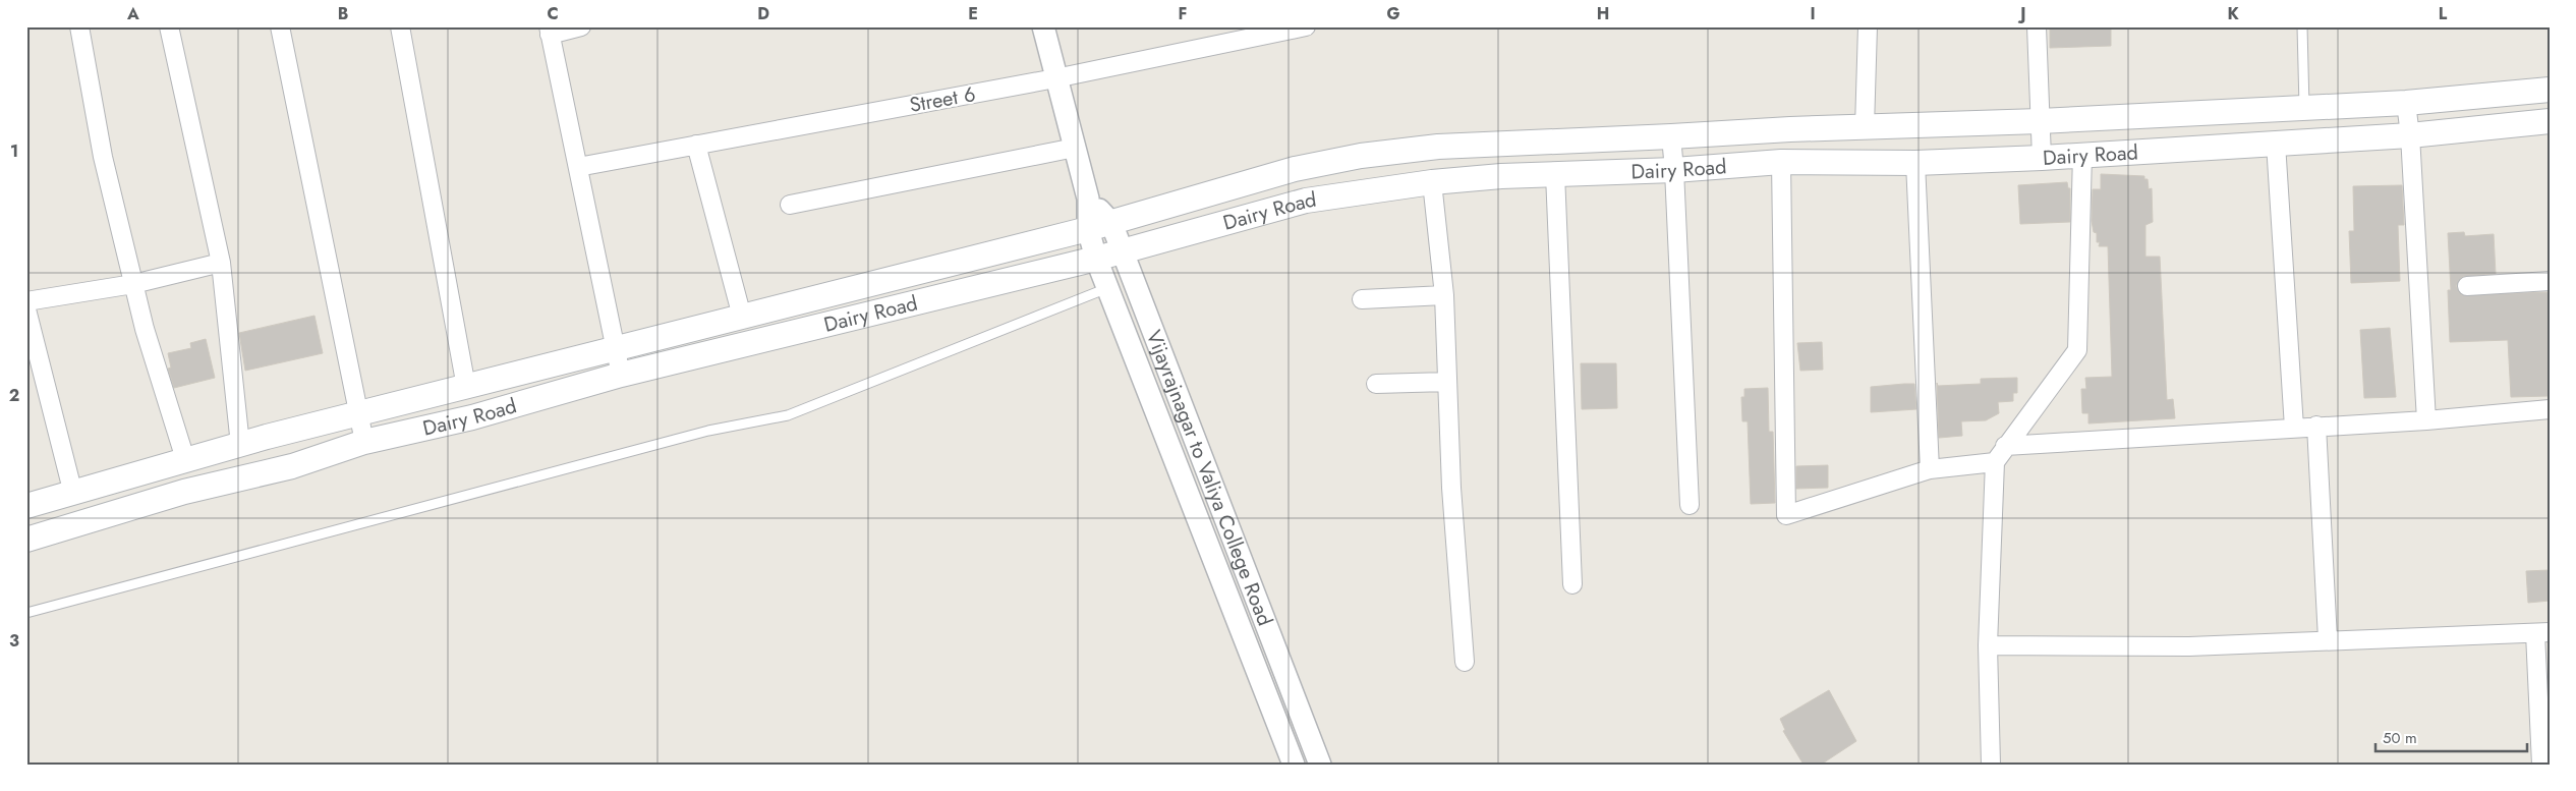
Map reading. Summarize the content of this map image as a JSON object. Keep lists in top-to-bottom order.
{
  "streets": {
    "main road": ["Dairy Road"],
    "street": ["Street 6", "Vijayrajnagar to Valiya College Road"]
  },
  "crossings": [
    ["Street 6", "Vijayrajnagar to Valiya College Road"],
    ["Dairy Road", "Vijayrajnagar to Valiya College Road"]
  ],
  "scale_bar": "50 m",
  "grid": {
    "columns": [
      "A",
      "B",
      "C",
      "D",
      "E",
      "F",
      "G",
      "H",
      "I",
      "J",
      "K",
      "L"
    ],
    "rows": ["1", "2", "3"]
  }
}
